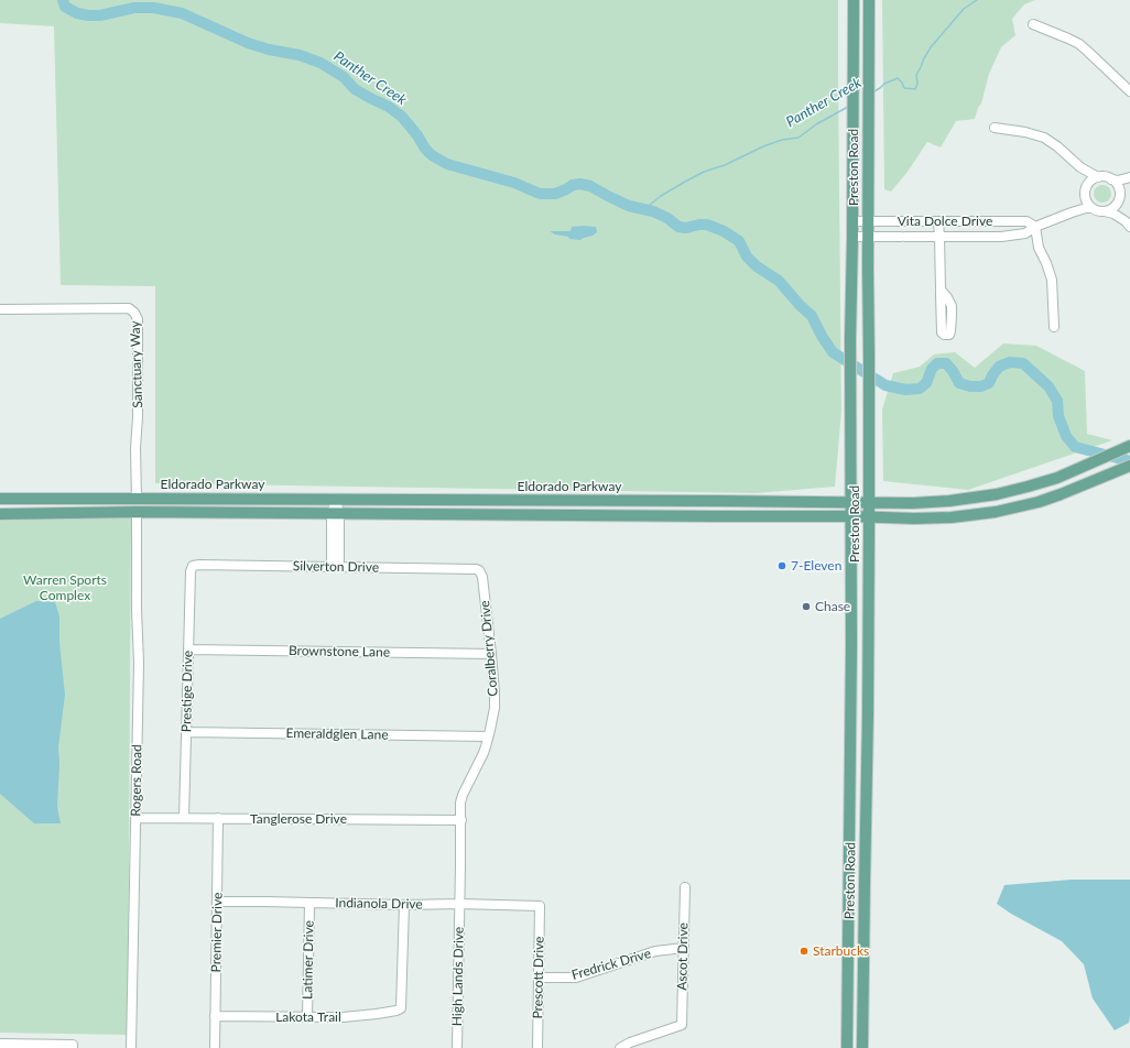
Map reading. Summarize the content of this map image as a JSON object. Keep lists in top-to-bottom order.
{
  "streets": {
    "main road": ["Preston Road", "Eldorado Parkway"],
    "street": [
      "Vita Dolce Drive",
      "Sanctuary Way",
      "Silverton Drive",
      "Coralberry Drive",
      "Brownstone Lane",
      "Prestige Drive",
      "Emeraldglen Lane",
      "Rogers Road",
      "Tanglerose Drive",
      "Indianola Drive",
      "Premier Drive",
      "Ascot Drive",
      "Latimer Drive",
      "Fredrick Drive",
      "High Lands Drive",
      "Prescott Drive",
      "Lakota Trail"
    ]
  },
  "crossings": [
    ["Preston Road", "Vita Dolce Drive"],
    ["Preston Road", "Eldorado Parkway"],
    ["Sanctuary Way", "Eldorado Parkway"],
    ["Silverton Drive", "Coralberry Drive"],
    ["Silverton Drive", "Prestige Drive"],
    ["Coralberry Drive", "Brownstone Lane"],
    ["Coralberry Drive", "Emeraldglen Lane"],
    ["Coralberry Drive", "Tanglerose Drive"],
    ["Coralberry Drive", "Indianola Drive"],
    ["Coralberry Drive", "High Lands Drive"],
    ["Brownstone Lane", "Prestige Drive"],
    ["Prestige Drive", "Emeraldglen Lane"],
    ["Prestige Drive", "Tanglerose Drive"],
    ["Rogers Road", "Tanglerose Drive"],
    ["Tanglerose Drive", "Premier Drive"],
    ["Indianola Drive", "Premier Drive"],
    ["Indianola Drive", "Latimer Drive"],
    ["Indianola Drive", "High Lands Drive"],
    ["Indianola Drive", "Prescott Drive"],
    ["Indianola Drive", "Lakota Trail"],
    ["Premier Drive", "Lakota Trail"],
    ["Ascot Drive", "Fredrick Drive"],
    ["Latimer Drive", "Lakota Trail"],
    ["Fredrick Drive", "Prescott Drive"]
  ],
  "water": ["Panther Creek"],
  "parks": ["Warren Sports Complex"],
  "places": ["7-Eleven", "Chase", "Starbucks"]
}
